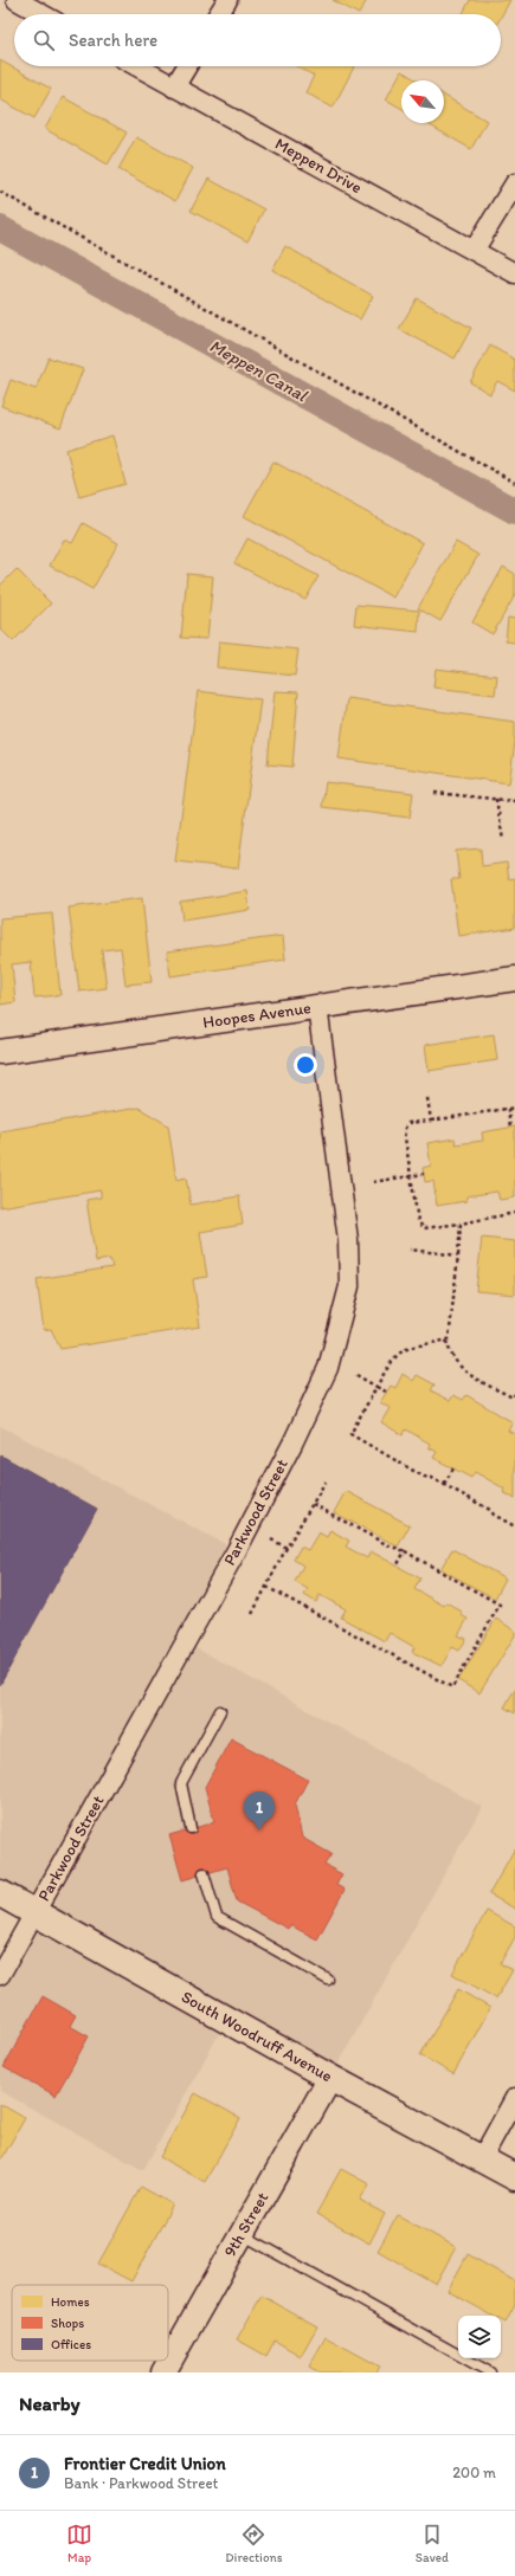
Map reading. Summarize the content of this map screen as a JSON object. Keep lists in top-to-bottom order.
{
  "streets": {
    "main road": ["South Woodruff Avenue"],
    "street": [
      "Meppen Drive",
      "Hoopes Avenue",
      "Parkwood Street",
      "9th Street"
    ]
  },
  "crossings": [
    ["Hoopes Avenue", "Parkwood Street"],
    ["Parkwood Street", "South Woodruff Avenue"],
    ["South Woodruff Avenue", "9th Street"]
  ],
  "water": ["Meppen Canal"],
  "legend": ["Homes", "Shops", "Offices"],
  "north": "top left",
  "page": {
    "search": "Search here",
    "pins": "1",
    "heading": "Nearby",
    "list": [
      {
        "mark": "1",
        "name": "Frontier Credit Union",
        "note": "Bank · Parkwood Street",
        "value": "200 m"
      }
    ],
    "nav": ["Map", "Directions", "Saved"]
  }
}
